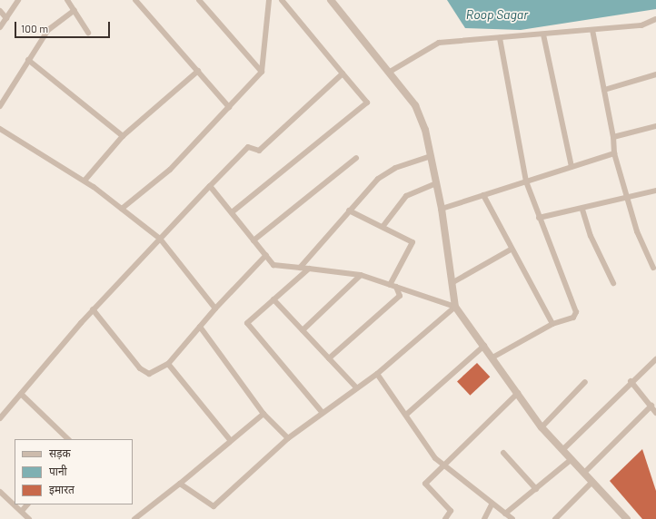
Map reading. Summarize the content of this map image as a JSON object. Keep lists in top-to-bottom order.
{
  "water": ["Roop Sagar"],
  "legend": ["सड़क", "पानी", "इमारत"],
  "scale_bar": "100 m"
}
